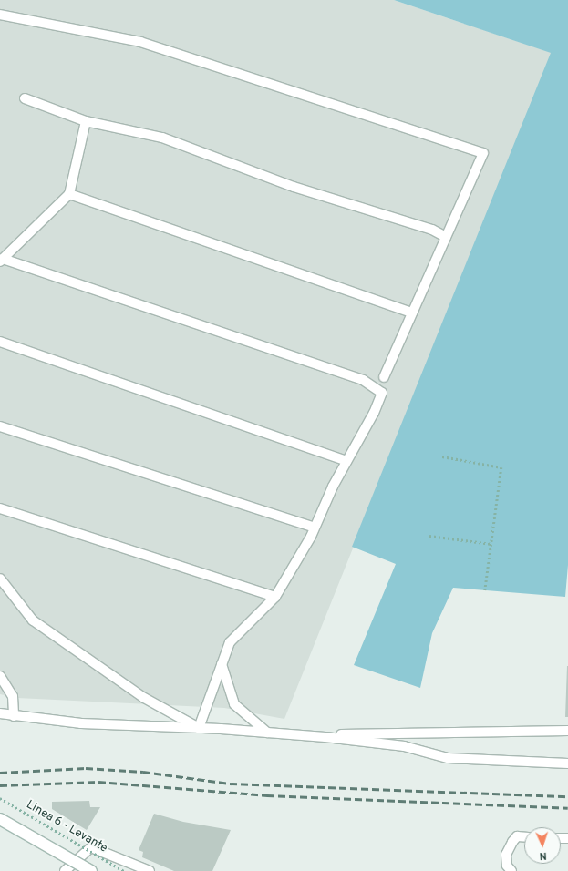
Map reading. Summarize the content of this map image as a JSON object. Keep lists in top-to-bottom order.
{
  "streets": {
    "path": ["Linea 6 - Levante"]
  },
  "north": "bottom"
}
